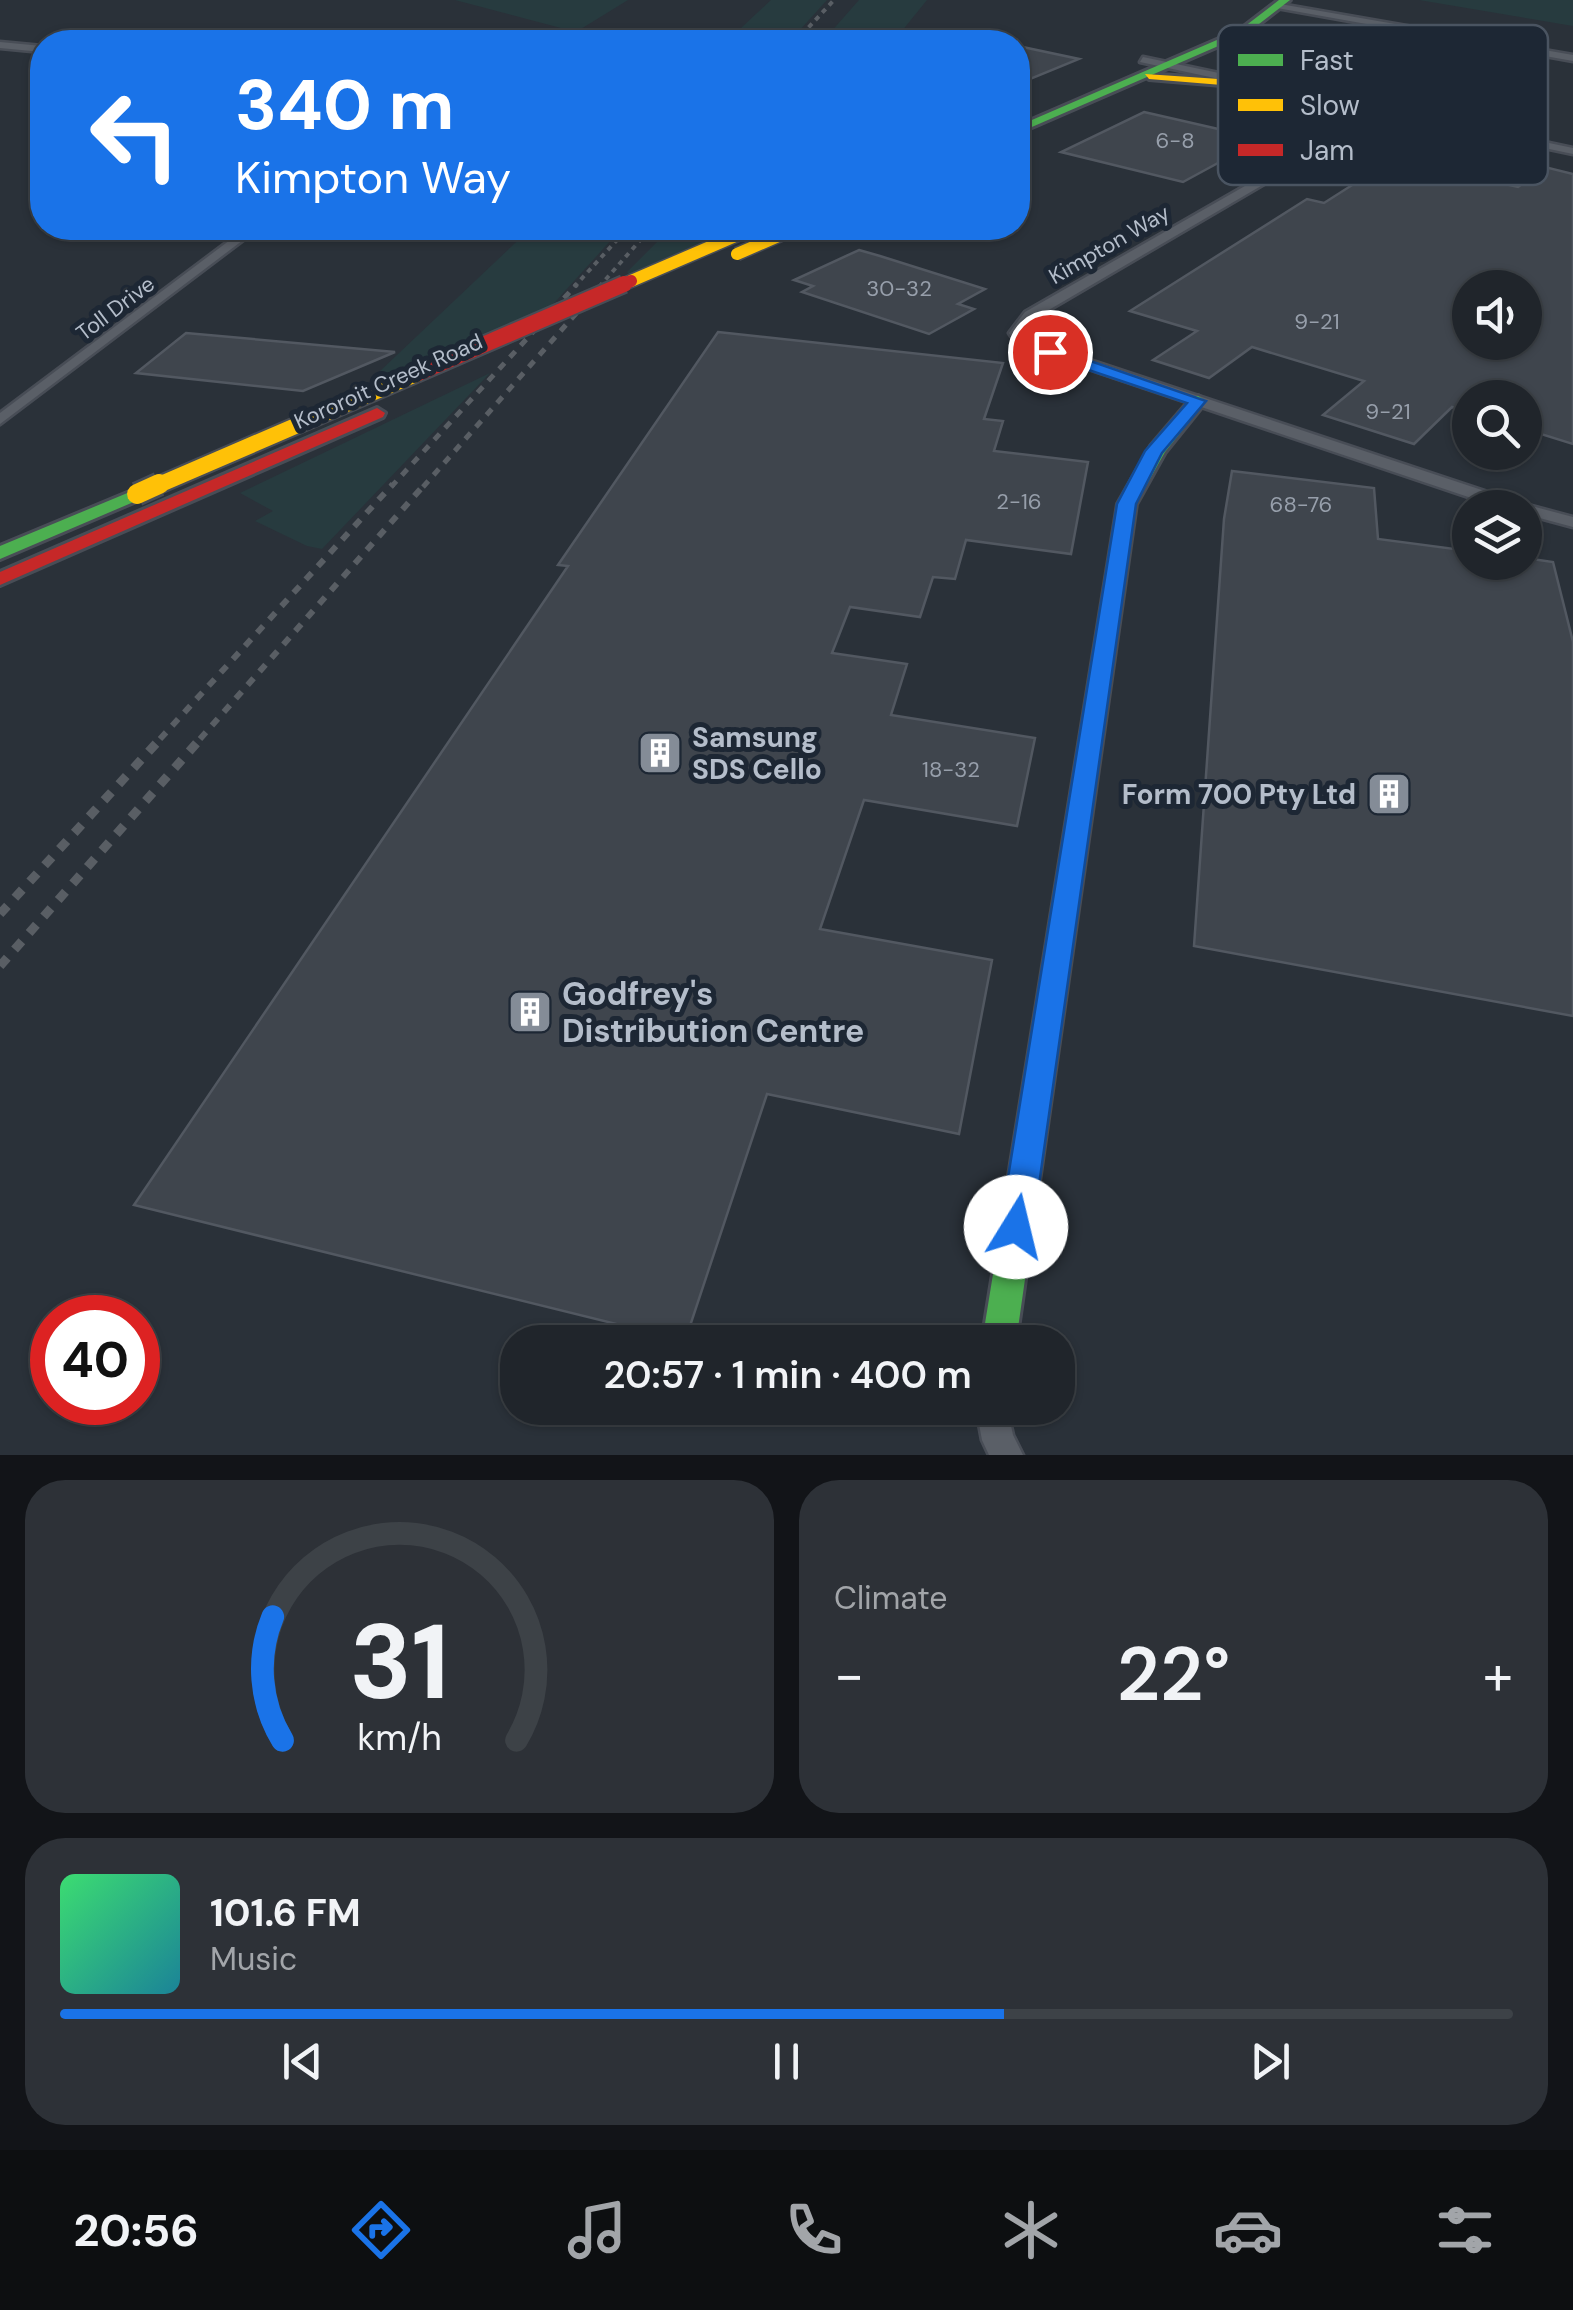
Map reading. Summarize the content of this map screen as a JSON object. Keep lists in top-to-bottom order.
{
  "streets": {
    "main road": ["Kororoit Creek Road"],
    "street": ["Kimpton Way", "Toll Drive"]
  },
  "places": {
    "building": ["Samsung SDS Cello", "Form 700 Pty Ltd", "Godfrey's Distribution Centre"]
  },
  "house_numbers": [
    "6-8",
    "30-32",
    "9-21",
    "9-21",
    "2-16",
    "68-76",
    "18-32"
  ],
  "legend": ["Fast", "Slow", "Jam"],
  "page": {
    "turn": ["340 m", "Kimpton Way"],
    "limit": "40",
    "trip": "20:57 · 1 min · 400 m",
    "tile": "Climate",
    "heat": ["−", "22°", "+"],
    "song": ["101.6 FM", "Music"],
    "tabs": "20:56",
    "gauge": ["31", "km/h"]
  }
}
